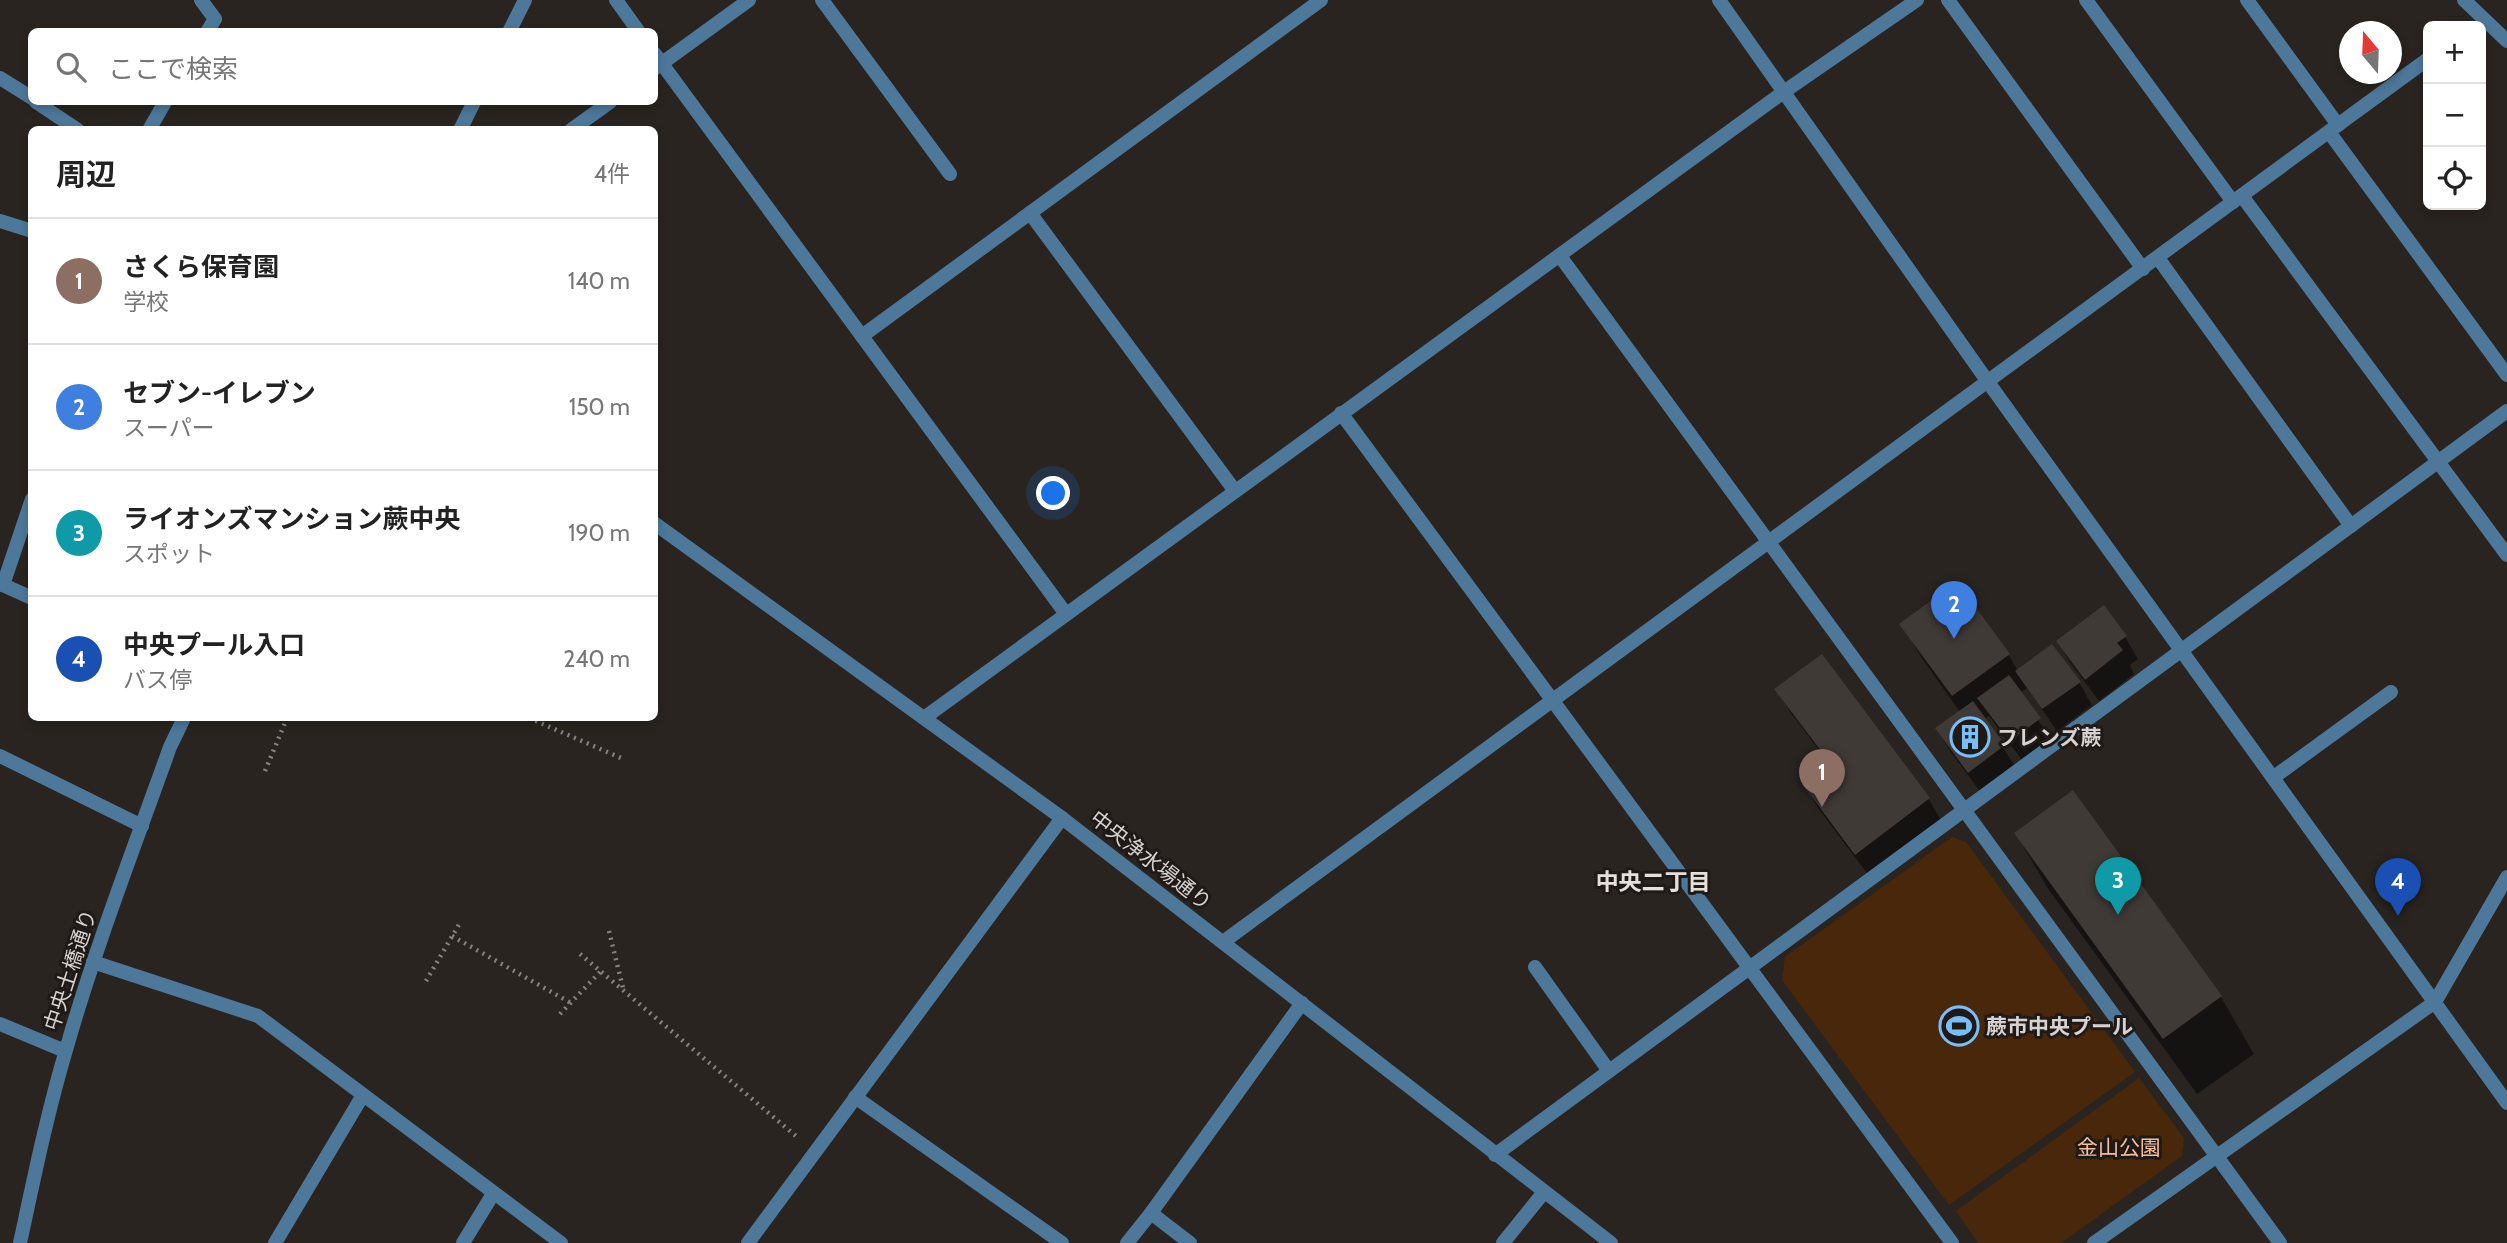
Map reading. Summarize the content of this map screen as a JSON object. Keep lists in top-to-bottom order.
{
  "streets": {
    "street": ["中央浄水場通り", "中央土橋通り"]
  },
  "districts": ["中央二丁目"],
  "parks": ["金山公園"],
  "places": {
    "building": ["フレンズ蕨"],
    "sports": ["蕨市中央プール"]
  },
  "north": "top",
  "page": {
    "map_buttons": ["+", "−"],
    "search": "ここで検索",
    "heading": ["周辺", "4件"],
    "list": [
      {
        "mark": "1",
        "name": "さくら保育園",
        "note": "学校",
        "value": "140 m"
      },
      {
        "mark": "2",
        "name": "セブン-イレブン",
        "note": "スーパー",
        "value": "150 m"
      },
      {
        "mark": "3",
        "name": "ライオンズマンション蕨中央",
        "note": "スポット",
        "value": "190 m"
      },
      {
        "mark": "4",
        "name": "中央プール入口",
        "note": "バス停",
        "value": "240 m"
      }
    ],
    "pins": [
      "2",
      "1",
      "3",
      "4"
    ]
  }
}
